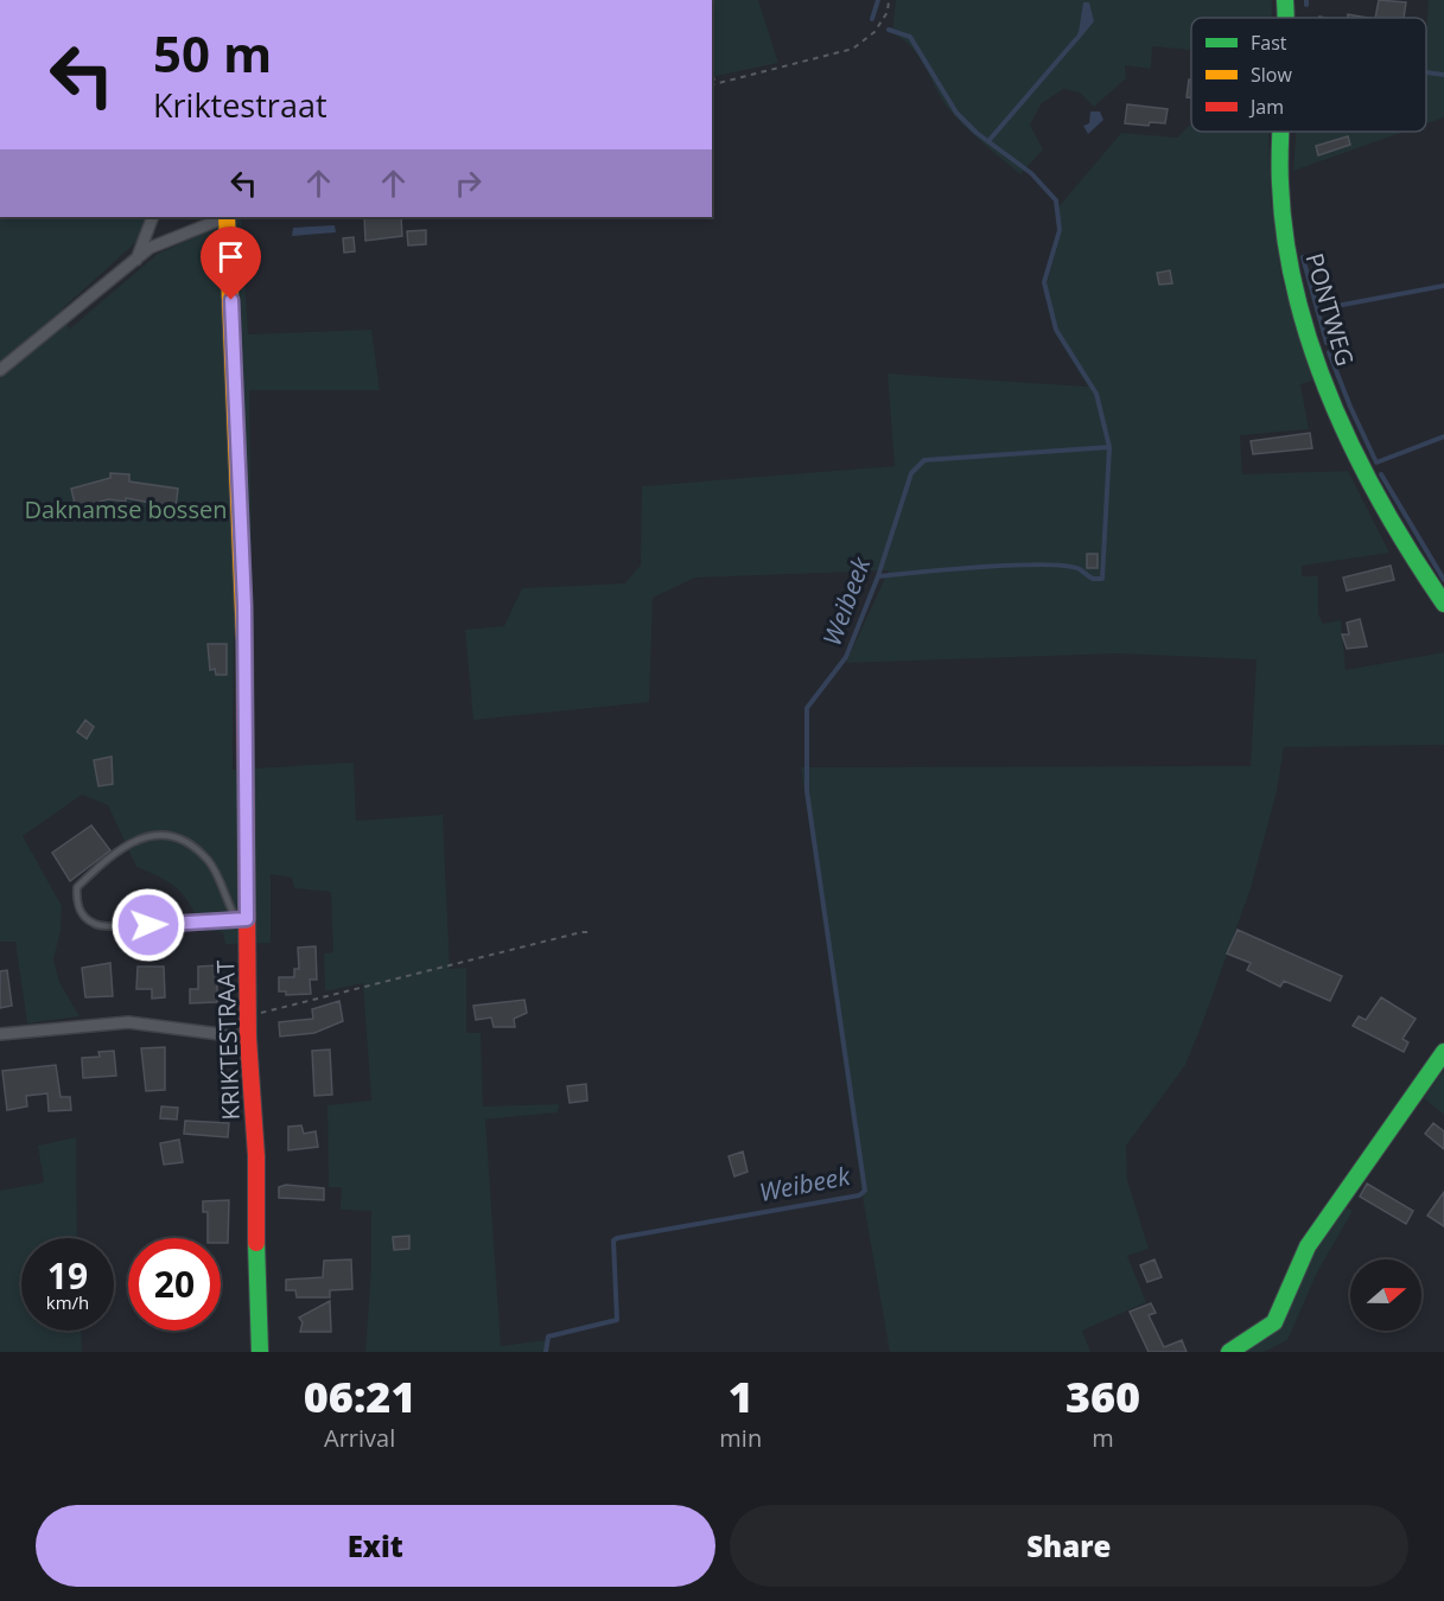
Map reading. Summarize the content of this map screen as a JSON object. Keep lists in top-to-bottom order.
{
  "streets": {
    "street": ["PONTWEG", "KRIKTESTRAAT"]
  },
  "water": ["Weibeek"],
  "parks": ["Daknamse bossen"],
  "legend": ["Fast", "Slow", "Jam"],
  "north": "right",
  "page": {
    "turn": ["50 m", "Kriktestraat"],
    "speed": "19 km/h",
    "limit": "20",
    "eta": [
      "06:21",
      "Arrival",
      "1",
      "min",
      "360",
      "m"
    ],
    "buttons": ["Exit", "Share"]
  }
}
